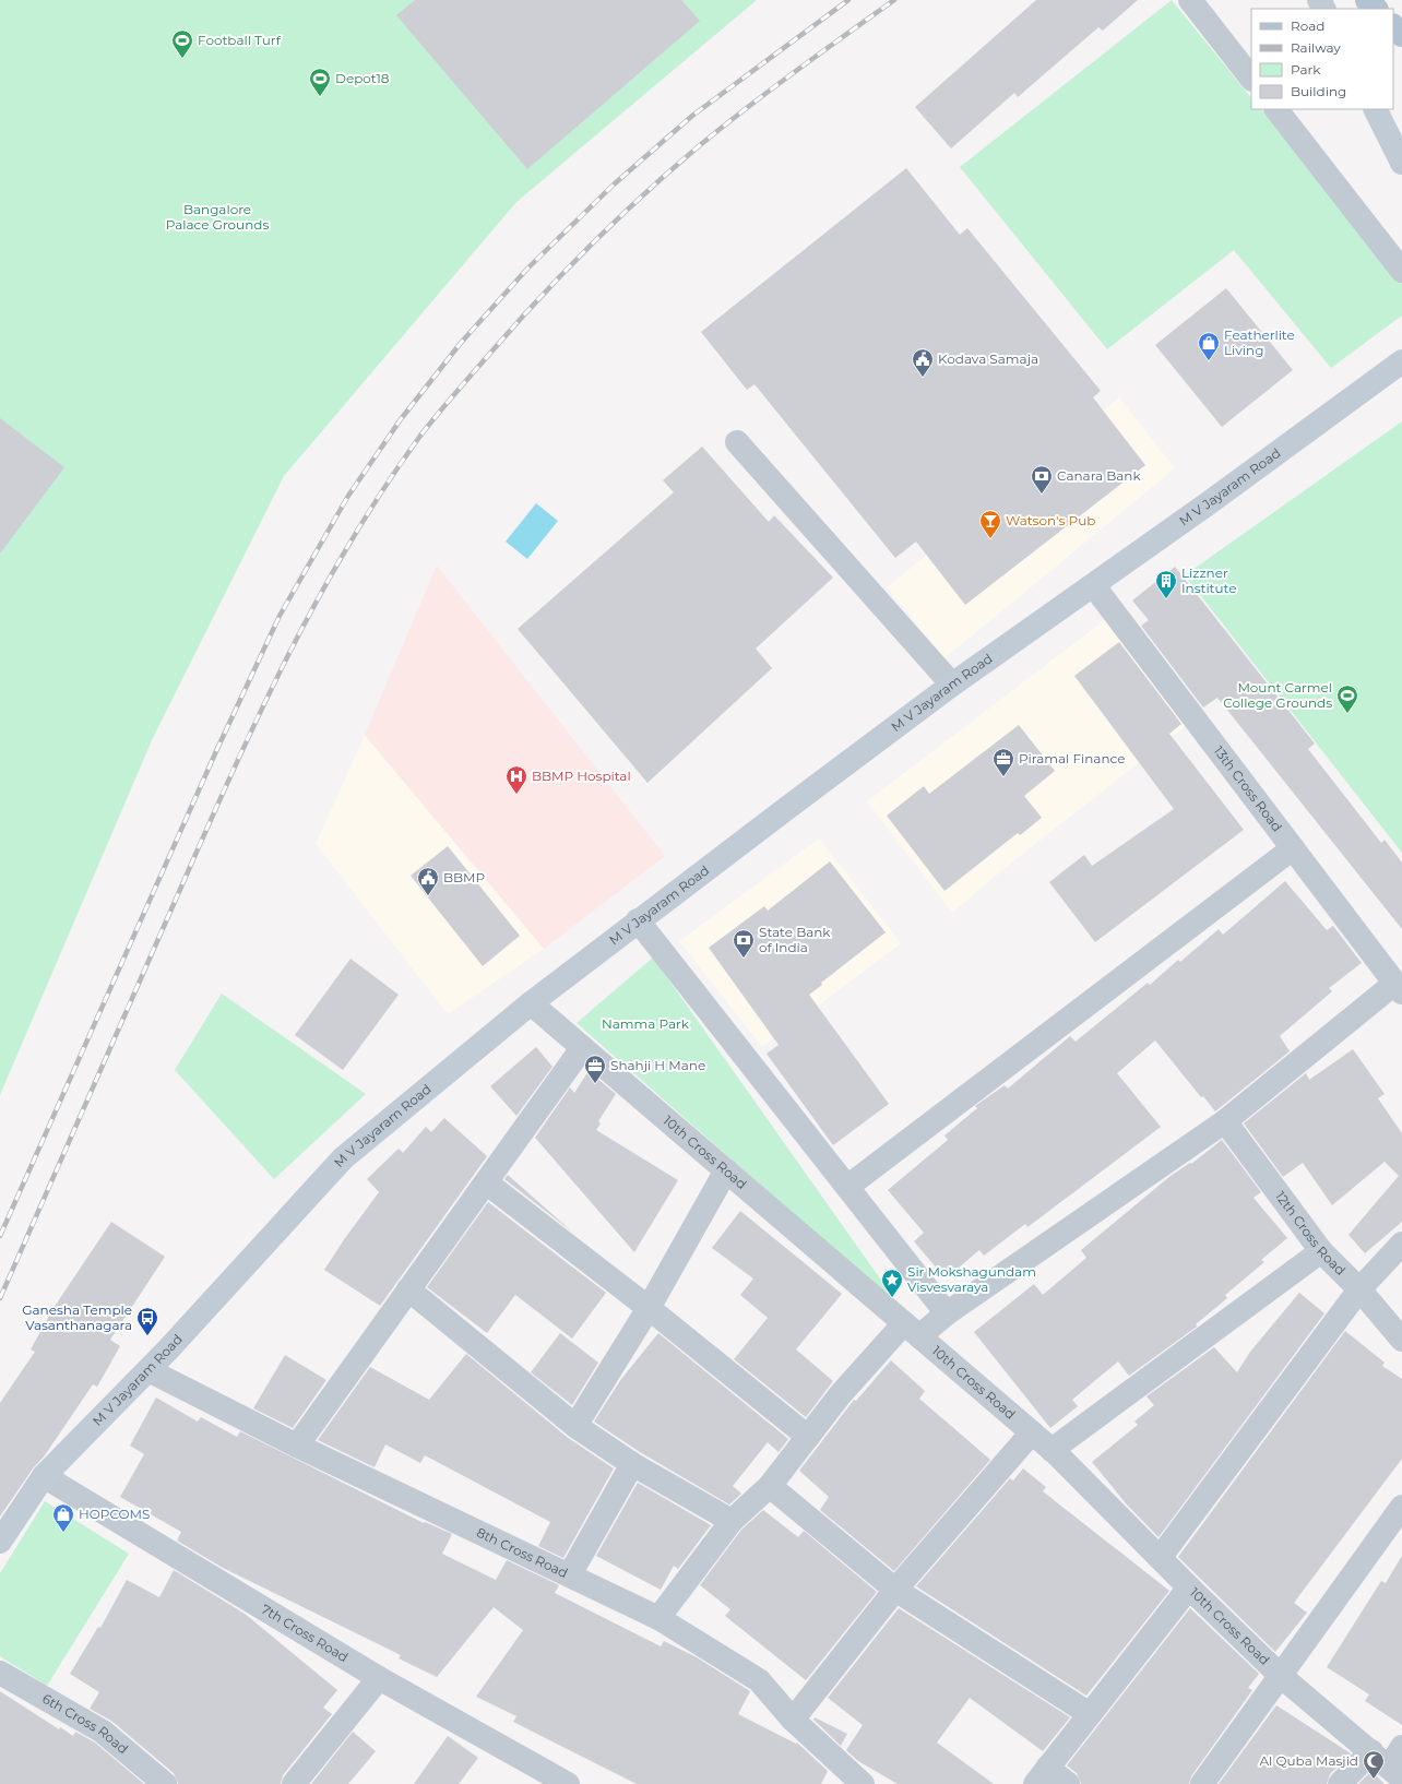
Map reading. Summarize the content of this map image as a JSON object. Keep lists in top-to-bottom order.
{
  "streets": {
    "street": [
      "M V Jayaram Road",
      "13th Cross Road",
      "10th Cross Road",
      "12th Cross Road",
      "8th Cross Road",
      "7th Cross Road",
      "6th Cross Road"
    ]
  },
  "crossings": [
    ["M V Jayaram Road", "13th Cross Road"],
    ["M V Jayaram Road", "10th Cross Road"],
    ["M V Jayaram Road", "8th Cross Road"],
    ["M V Jayaram Road", "7th Cross Road"]
  ],
  "parks": ["Bangalore Palace Grounds", "Namma Park"],
  "places": {
    "sports": ["Football Turf", "Depot18", "Mount Carmel College Grounds"],
    "shop": ["Featherlite Living", "HOPCOMS"],
    "public building": ["Kodava Samaja", "BBMP"],
    "bank": ["Canara Bank", "State Bank of India"],
    "bar": ["Watson's Pub"],
    "building": ["Lizzner Institute"],
    "office": ["Piramal Finance", "Shahji H Mane"],
    "hospital": ["BBMP Hospital"],
    "place": ["Sir Mokshagundam Visvesvaraya"],
    "bus stop": ["Ganesha Temple Vasanthanagara"],
    "mosque": ["Al Quba Masjid"]
  },
  "legend": [
    "Road",
    "Railway",
    "Park",
    "Building"
  ]
}
